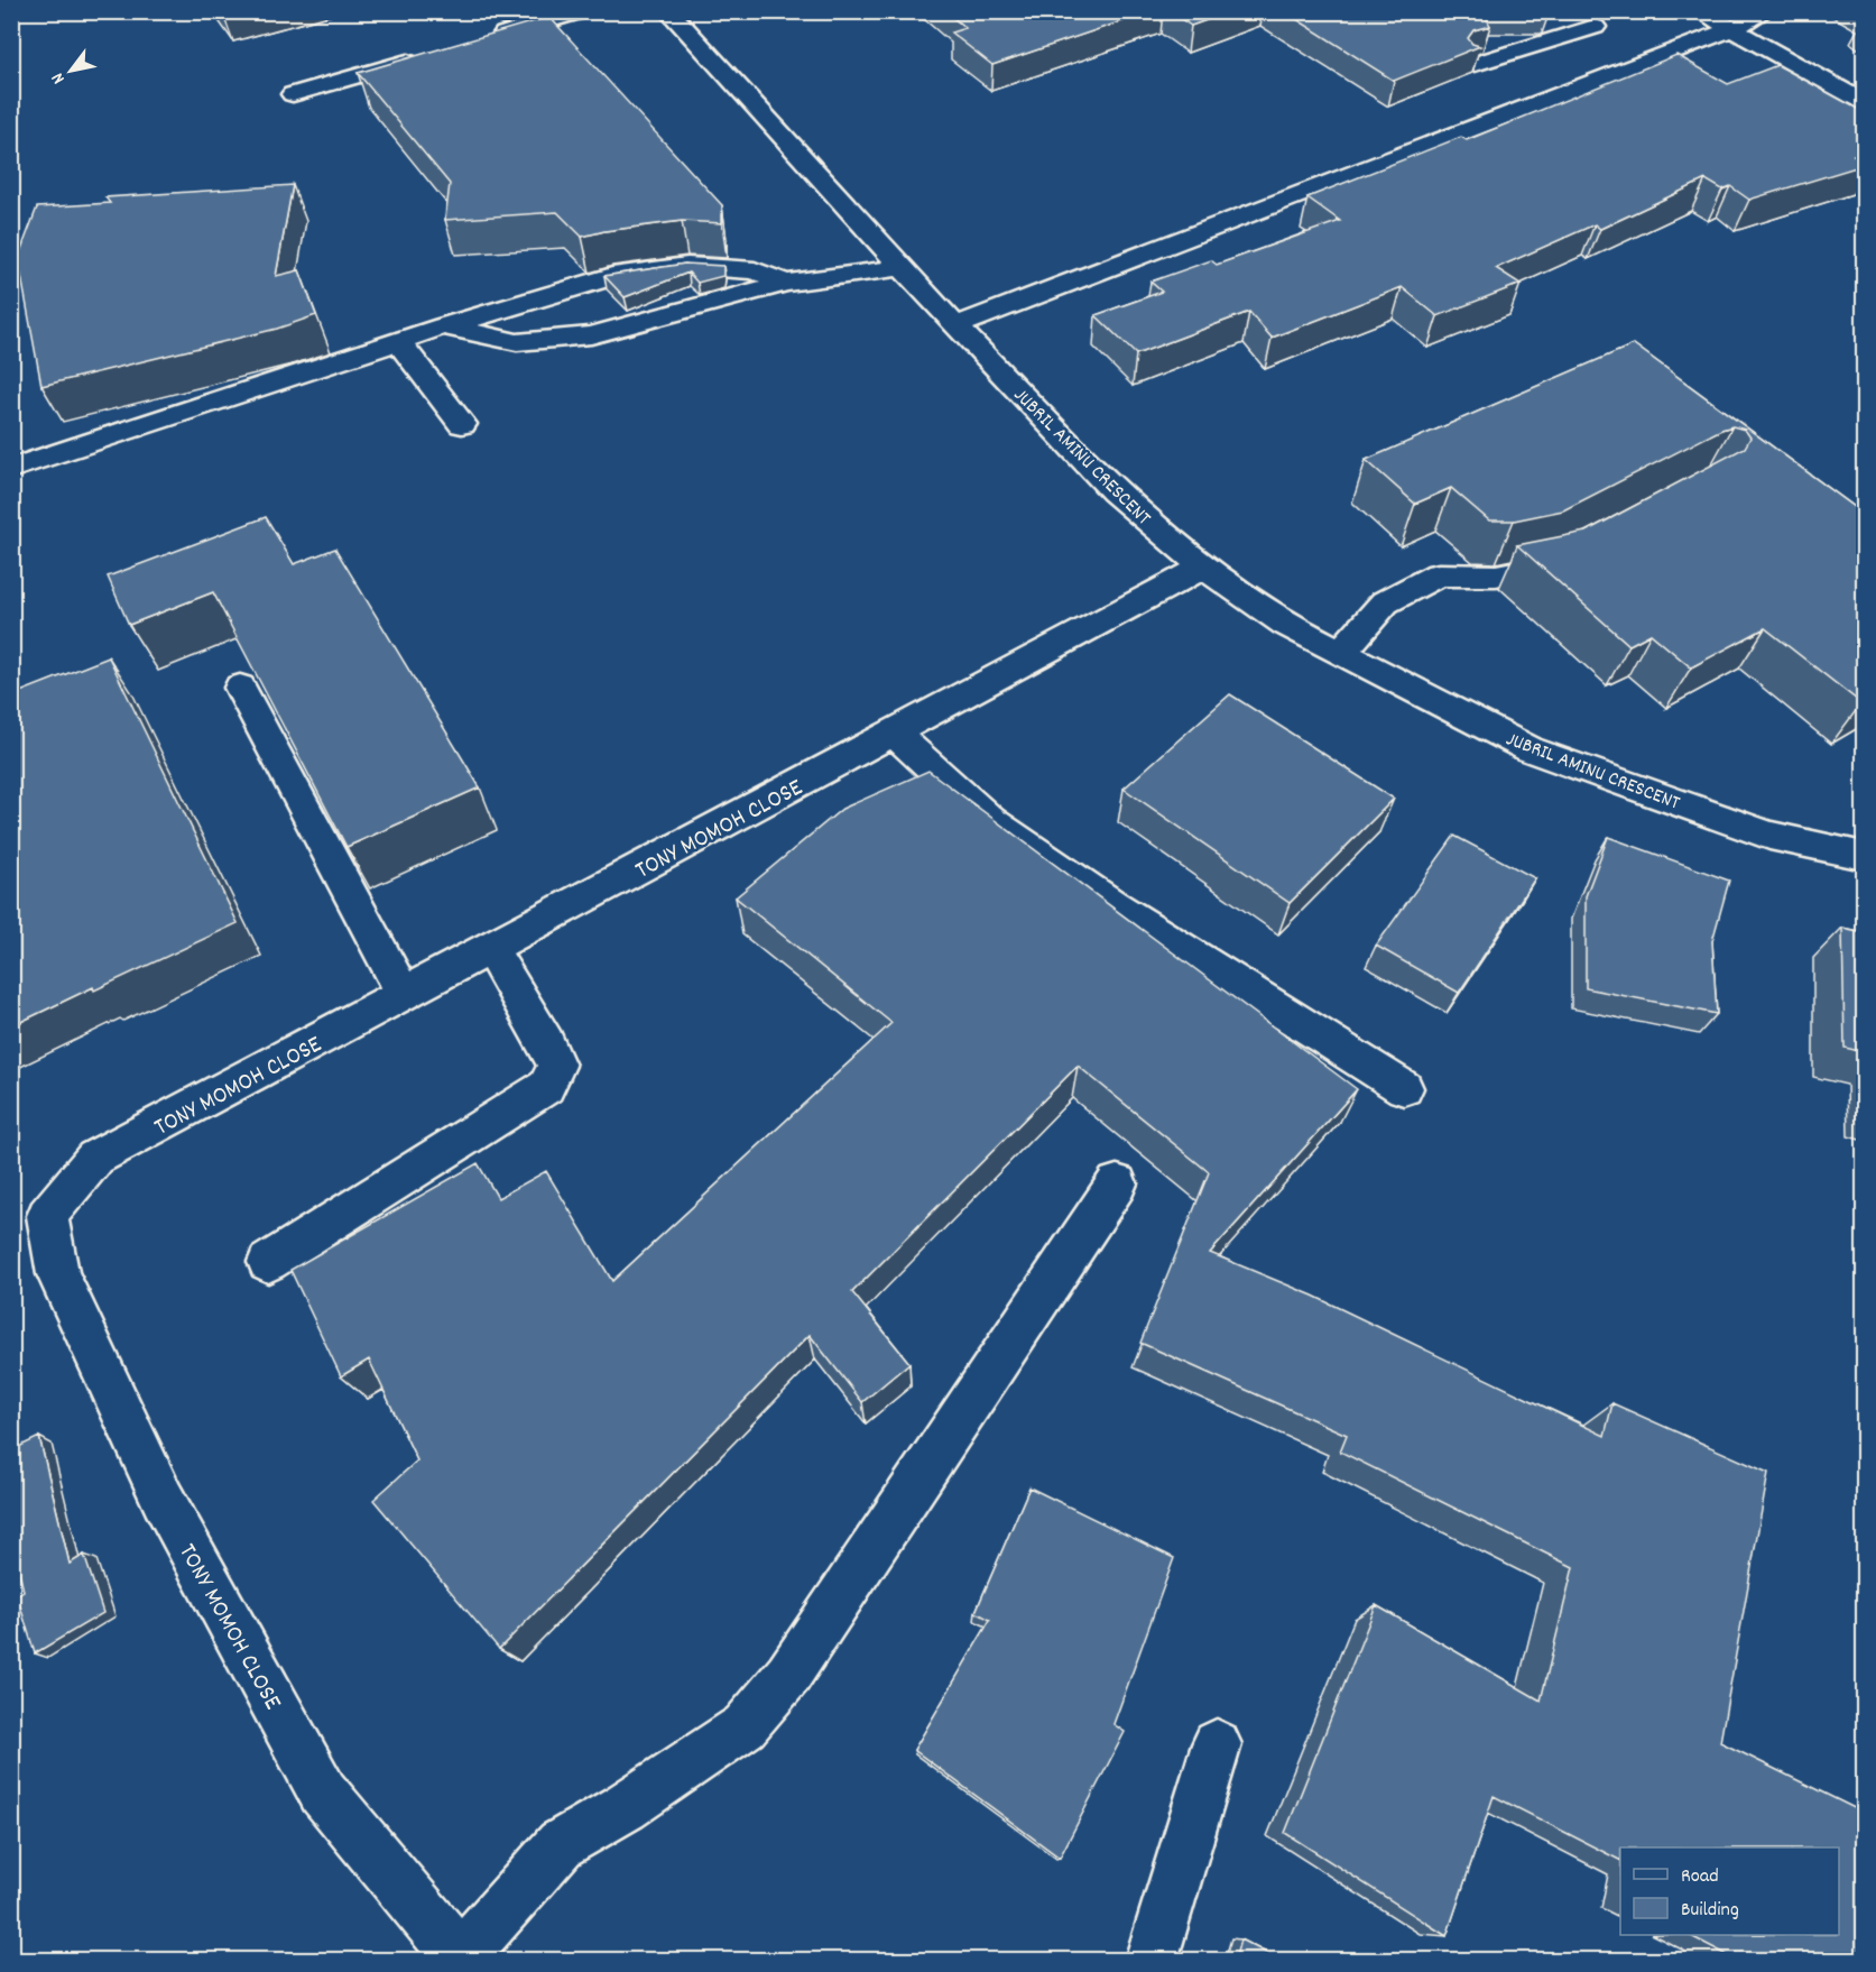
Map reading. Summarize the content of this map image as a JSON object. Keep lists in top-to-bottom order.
{
  "streets": {
    "street": ["JUBRIL AMINU CRESCENT", "TONY MOMOH CLOSE"]
  },
  "crossings": [
    ["JUBRIL AMINU CRESCENT", "TONY MOMOH CLOSE"]
  ],
  "legend": ["Road", "Building"],
  "north": "bottom left"
}
